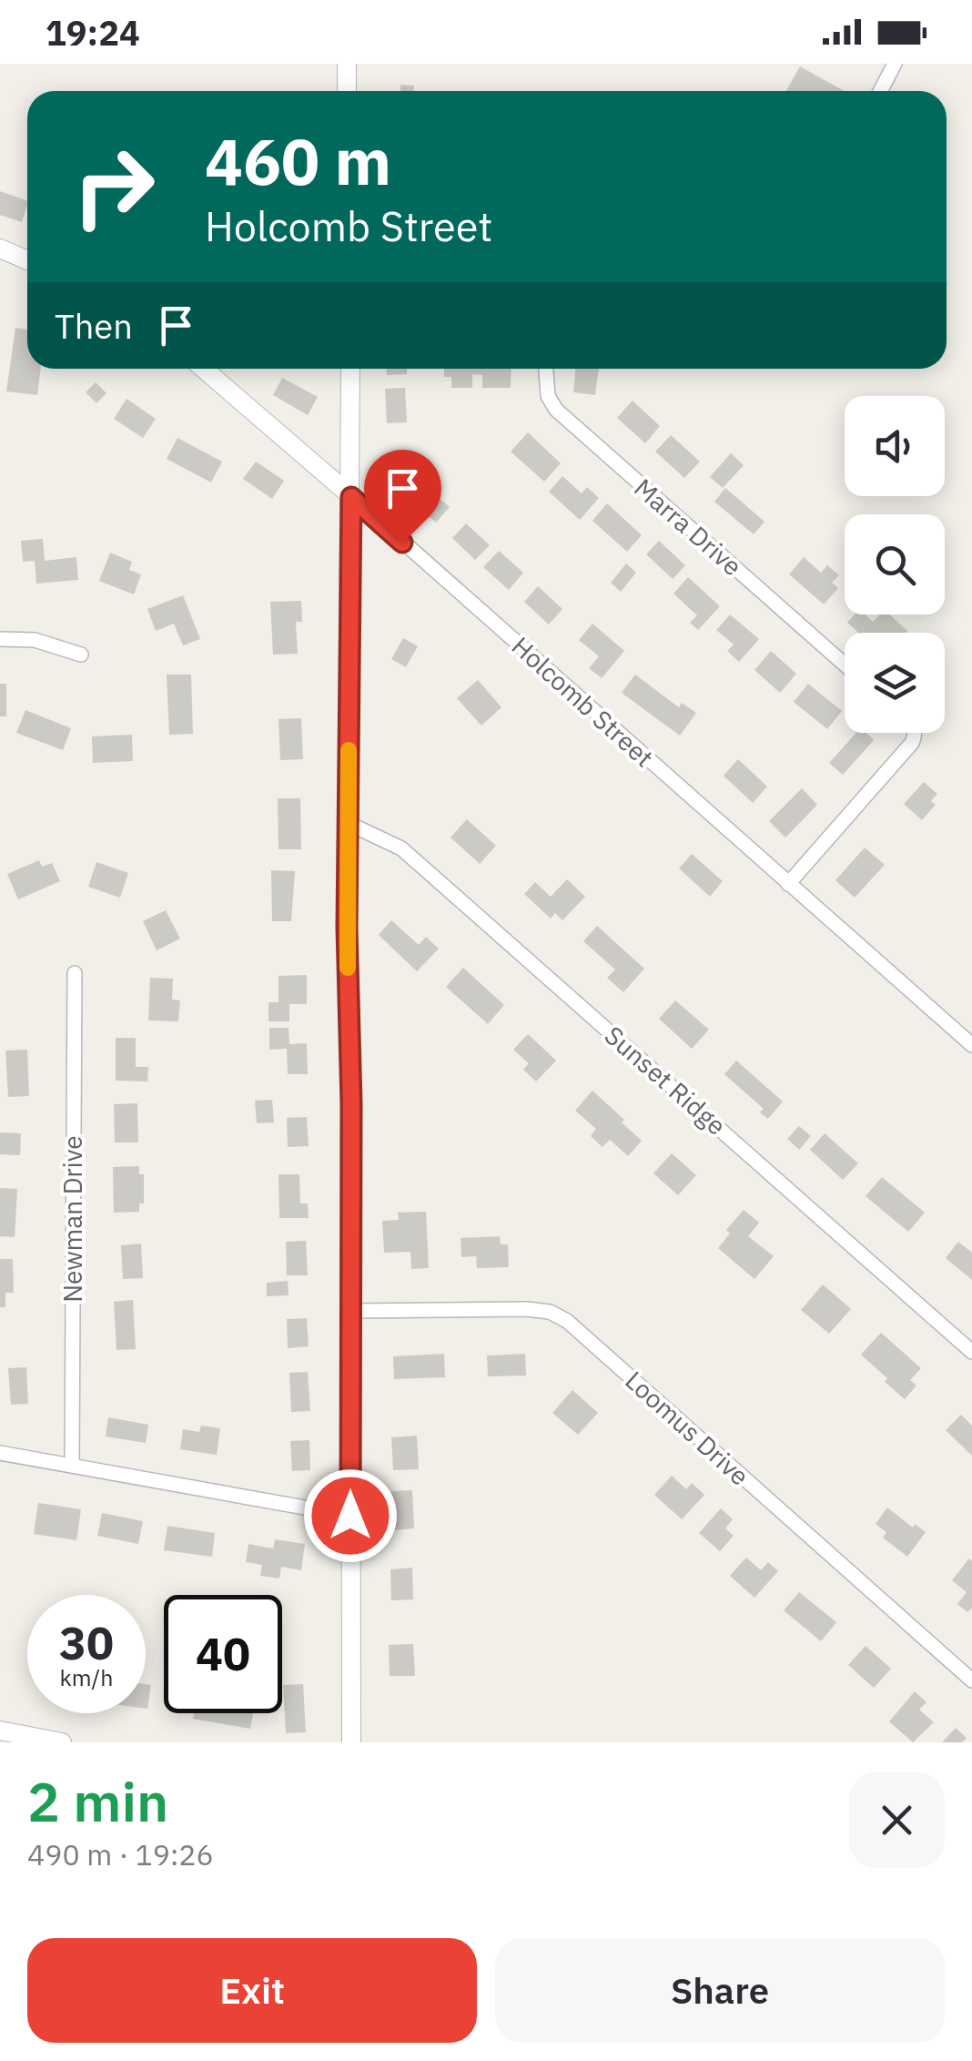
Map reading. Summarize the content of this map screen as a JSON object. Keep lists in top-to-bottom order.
{
  "streets": {
    "street": [
      "Marra Drive",
      "Holcomb Street",
      "Sunset Ridge",
      "Newman Drive",
      "Loomus Drive"
    ]
  },
  "page": {
    "status": "19:24",
    "turn": ["460 m", "Holcomb Street"],
    "then": "Then",
    "speed": "30 km/h",
    "limit": "40",
    "heading": ["2 min", "490 m · 19:26"],
    "buttons": ["Exit", "Share"]
  }
}
